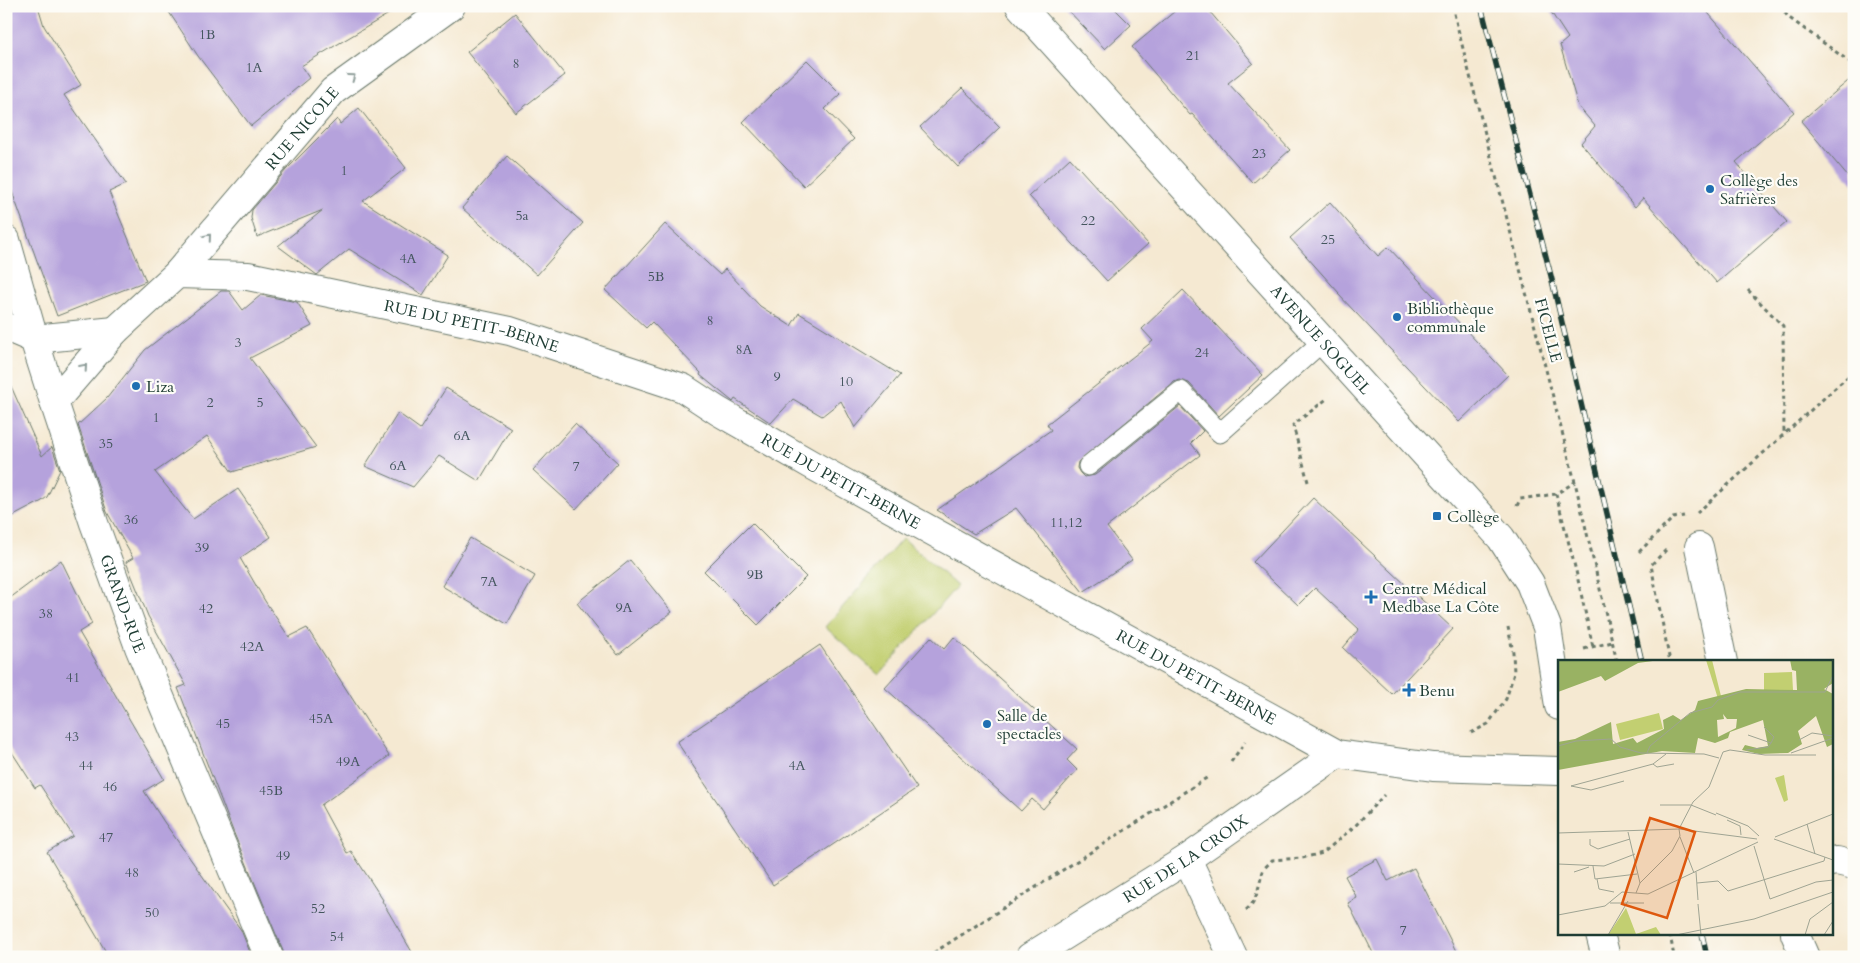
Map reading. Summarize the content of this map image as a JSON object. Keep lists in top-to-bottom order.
{
  "streets": {
    "street": [
      "RUE NICOLE",
      "RUE DU PETIT-BERNE",
      "AVENUE SOGUEL",
      "GRAND-RUE",
      "RUE DE LA CROIX"
    ],
    "path": ["FICELLE"]
  },
  "crossings": [
    ["RUE NICOLE", "RUE DU PETIT-BERNE"],
    ["RUE DU PETIT-BERNE", "RUE DE LA CROIX"]
  ],
  "one_way": ["RUE NICOLE"],
  "places": {
    "other": [
      "Collège des Safrières",
      "Bibliothèque communale",
      "Liza",
      "Salle de spectacles"
    ],
    "transit": ["Collège"],
    "health": ["Centre Médical Medbase La Côte", "Benu"]
  },
  "house_numbers": [
    "1B",
    "21",
    "8",
    "1A",
    "23",
    "1",
    "5a",
    "22",
    "25",
    "4A",
    "5B",
    "8",
    "3",
    "8A",
    "24",
    "9",
    "10",
    "2",
    "5",
    "1",
    "6A",
    "35",
    "6A",
    "7",
    "36",
    "11,12",
    "39",
    "9B",
    "7A",
    "9A",
    "42",
    "38",
    "42A",
    "41",
    "45A",
    "45",
    "43",
    "49A",
    "44",
    "4A",
    "46",
    "45B",
    "47",
    "49",
    "48",
    "52",
    "50",
    "7",
    "54"
  ]
}
